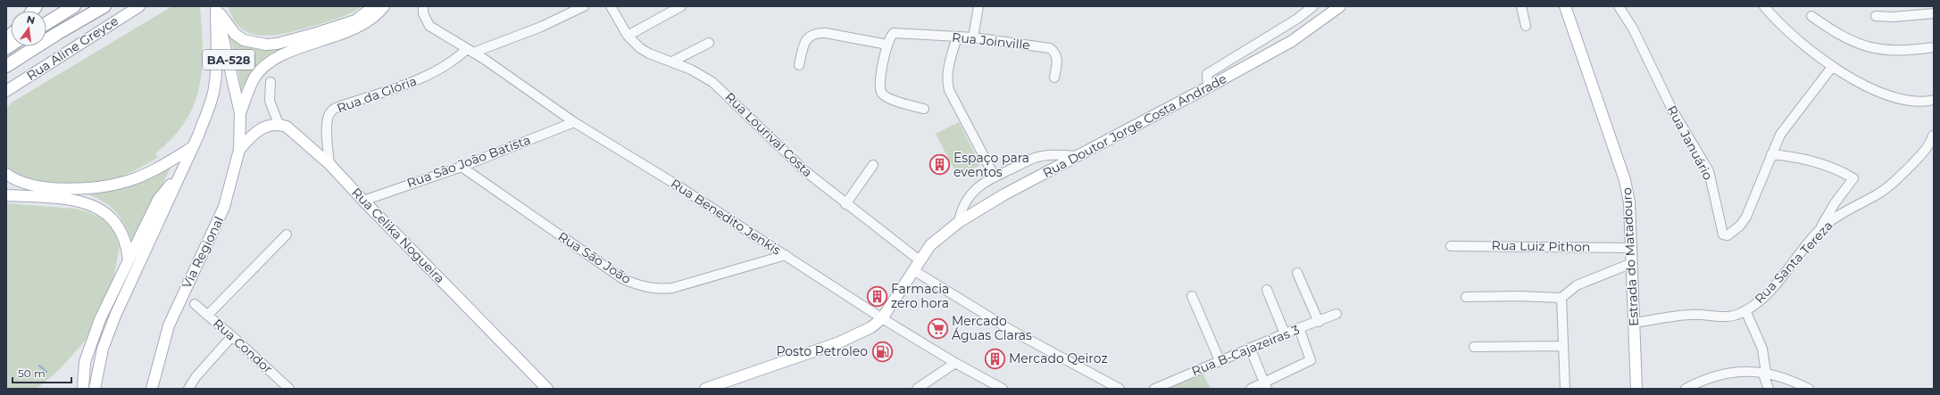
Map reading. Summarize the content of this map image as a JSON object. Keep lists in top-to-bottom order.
{
  "streets": {
    "main road": [
      "Rua Aline Greyce",
      "BA-528",
      "Rua Doutor Jorge Costa Andrade",
      "Rua Celika Nogueira",
      "Via Regional",
      "Estrada do Matadouro"
    ],
    "street": [
      "Rua Joinville",
      "Rua da Glória",
      "Rua Lourival Costa",
      "Rua Januário",
      "Rua São João Batista",
      "Rua Benedito Jenkis",
      "Rua Luiz Pithon",
      "Rua São João",
      "Rua Santa Tereza",
      "Rua Condor",
      "Rua B-Cajazeiras 3"
    ]
  },
  "crossings": [
    ["BA-528", "Via Regional"],
    ["Rua da Glória", "Rua Benedito Jenkis"],
    ["Rua da Glória", "Rua Celika Nogueira"],
    ["Rua Doutor Jorge Costa Andrade", "Rua Lourival Costa"],
    ["Rua Doutor Jorge Costa Andrade", "Rua Benedito Jenkis"],
    ["Rua São João Batista", "Rua Benedito Jenkis"],
    ["Rua São João Batista", "Rua Celika Nogueira"],
    ["Rua São João Batista", "Rua São João"],
    ["Rua Benedito Jenkis", "Rua São João"],
    ["Rua Luiz Pithon", "Estrada do Matadouro"],
    ["Estrada do Matadouro", "Rua Santa Tereza"]
  ],
  "places": {
    "building": ["Espaço para eventos", "Farmacia zero hora", "Mercado Qeiroz"],
    "supermarket": ["Mercado Águas Claras"],
    "fuel station": ["Posto Petroleo"]
  },
  "scale_bar": "50 m",
  "north": "top"
}
